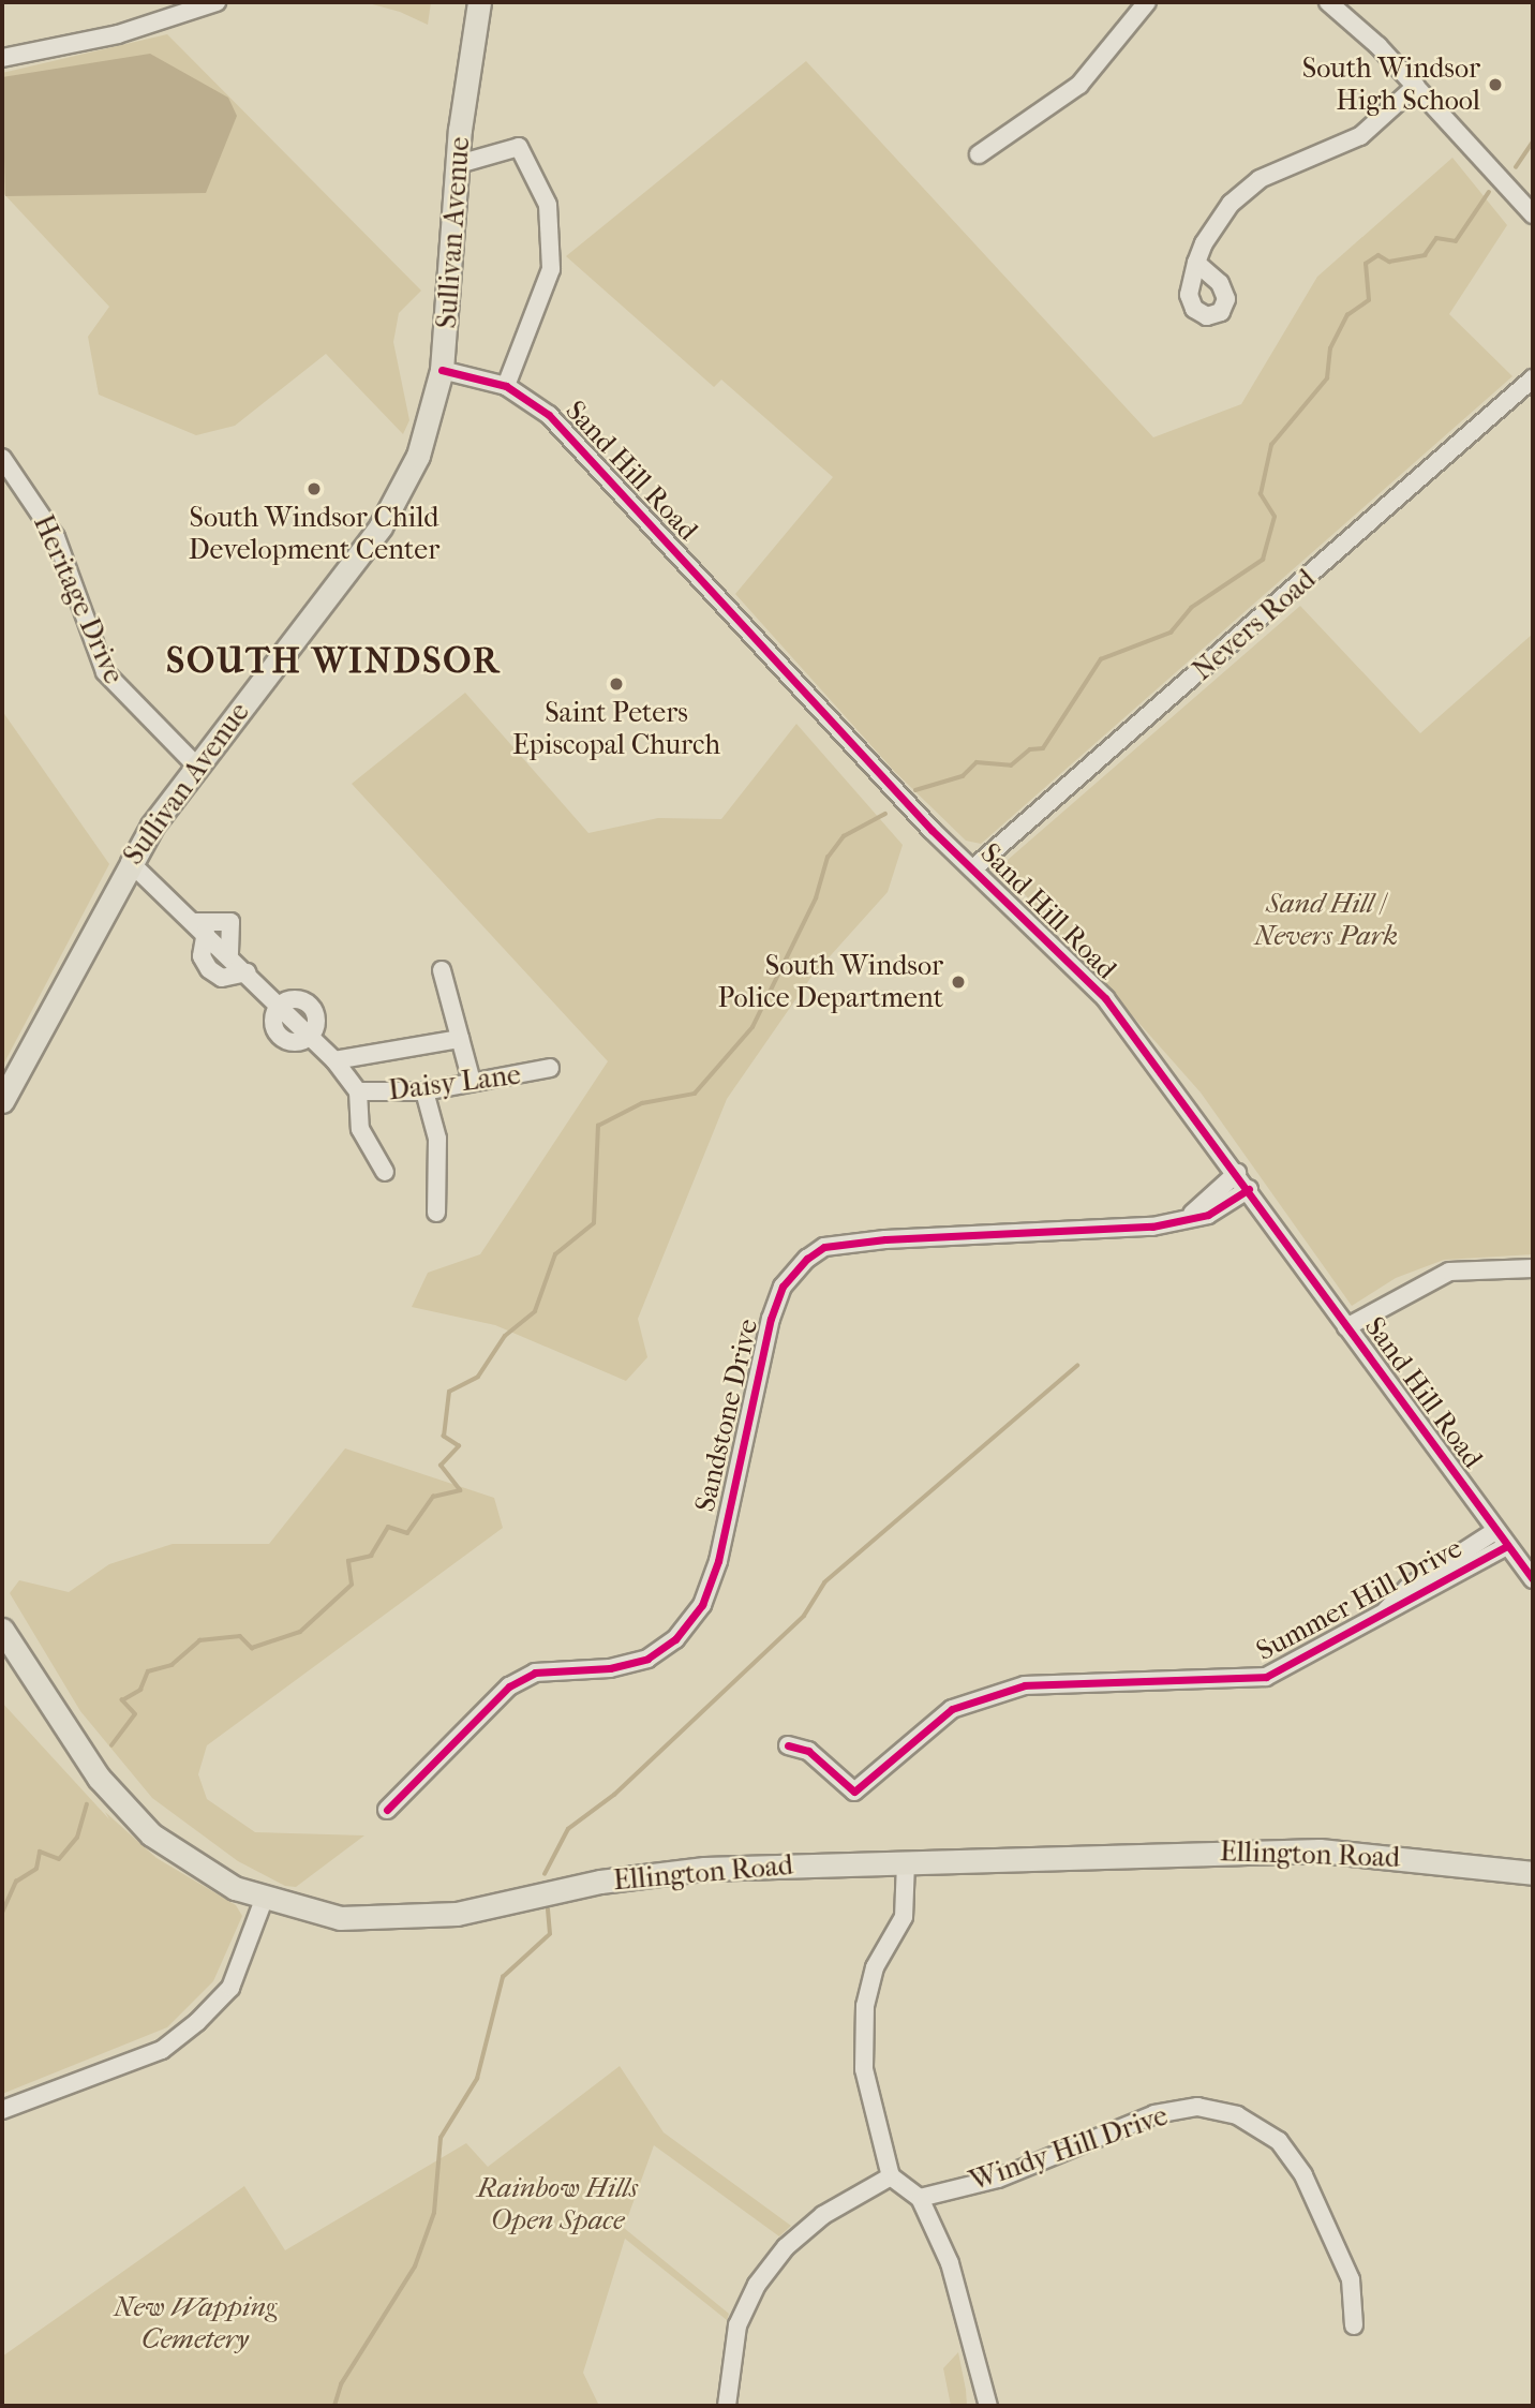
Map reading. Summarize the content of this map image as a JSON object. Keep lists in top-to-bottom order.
{
  "streets": {
    "main road": ["Sullivan Avenue", "Ellington Road"],
    "street": [
      "Sand Hill Road",
      "Heritage Drive",
      "Nevers Road",
      "Daisy Lane",
      "Sandstone Drive",
      "Summer Hill Drive",
      "Windy Hill Drive"
    ]
  },
  "crossings": [
    ["Sullivan Avenue", "Sand Hill Road"],
    ["Sullivan Avenue", "Heritage Drive"],
    ["Sand Hill Road", "Nevers Road"],
    ["Sand Hill Road", "Sandstone Drive"],
    ["Sand Hill Road", "Summer Hill Drive"]
  ],
  "districts": ["SOUTH WINDSOR"],
  "parks": ["Sand Hill / Nevers Park", "Rainbow Hills Open Space", "New Wapping Cemetery"],
  "places": [
    "South Windsor High School",
    "South Windsor Child Development Center",
    "Saint Peters Episcopal Church",
    "South Windsor Police Department"
  ]
}
